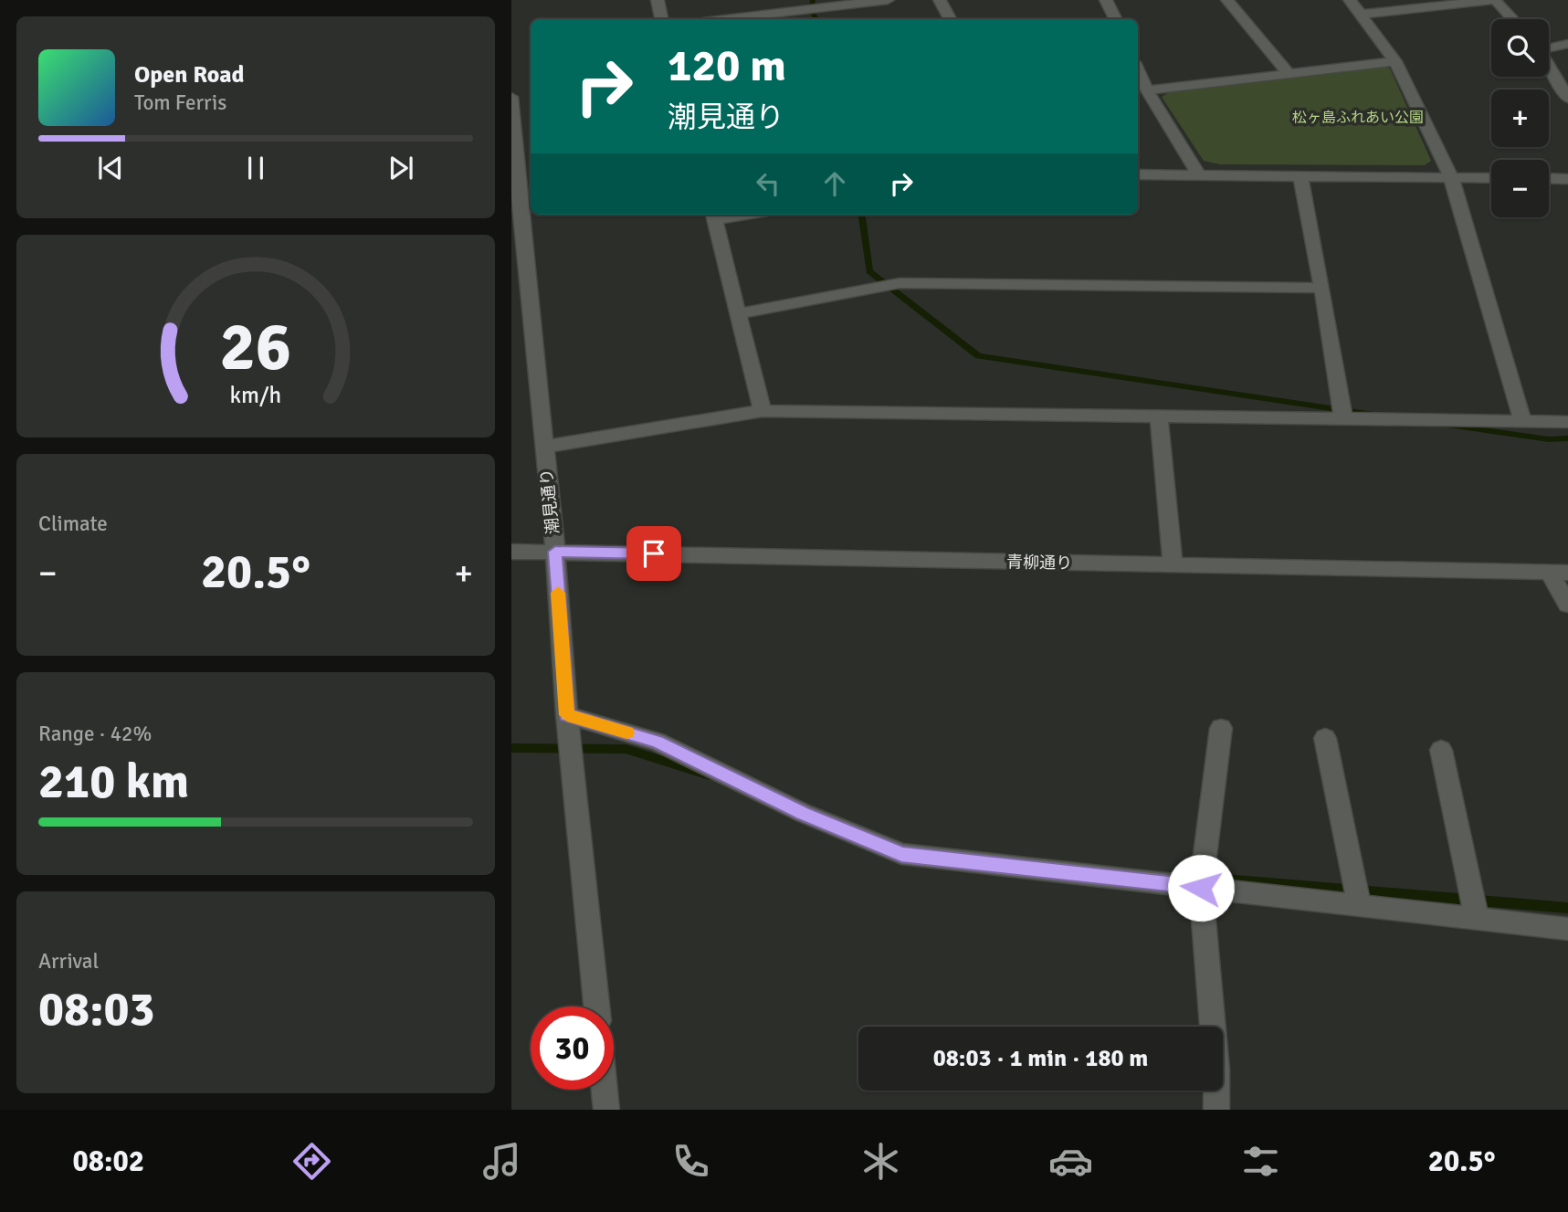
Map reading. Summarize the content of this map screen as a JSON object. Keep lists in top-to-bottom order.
{
  "streets": {
    "street": ["潮見通り", "青柳通り"]
  },
  "crossings": [
    ["潮見通り", "青柳通り"]
  ],
  "parks": ["松ヶ島ふれあい公園"],
  "page": {
    "map_buttons": ["+", "−"],
    "turn": ["120 m", "潮見通り"],
    "song": ["Open Road", "Tom Ferris"],
    "tile": [
      "Climate",
      ["Range · 42%", "210 km"],
      ["Arrival", "08:03"]
    ],
    "heat": ["−", "20.5°", "+"],
    "limit": "30",
    "trip": "08:03 · 1 min · 180 m",
    "tabs": ["08:02", "20.5°"],
    "gauge": ["26", "km/h"]
  }
}
